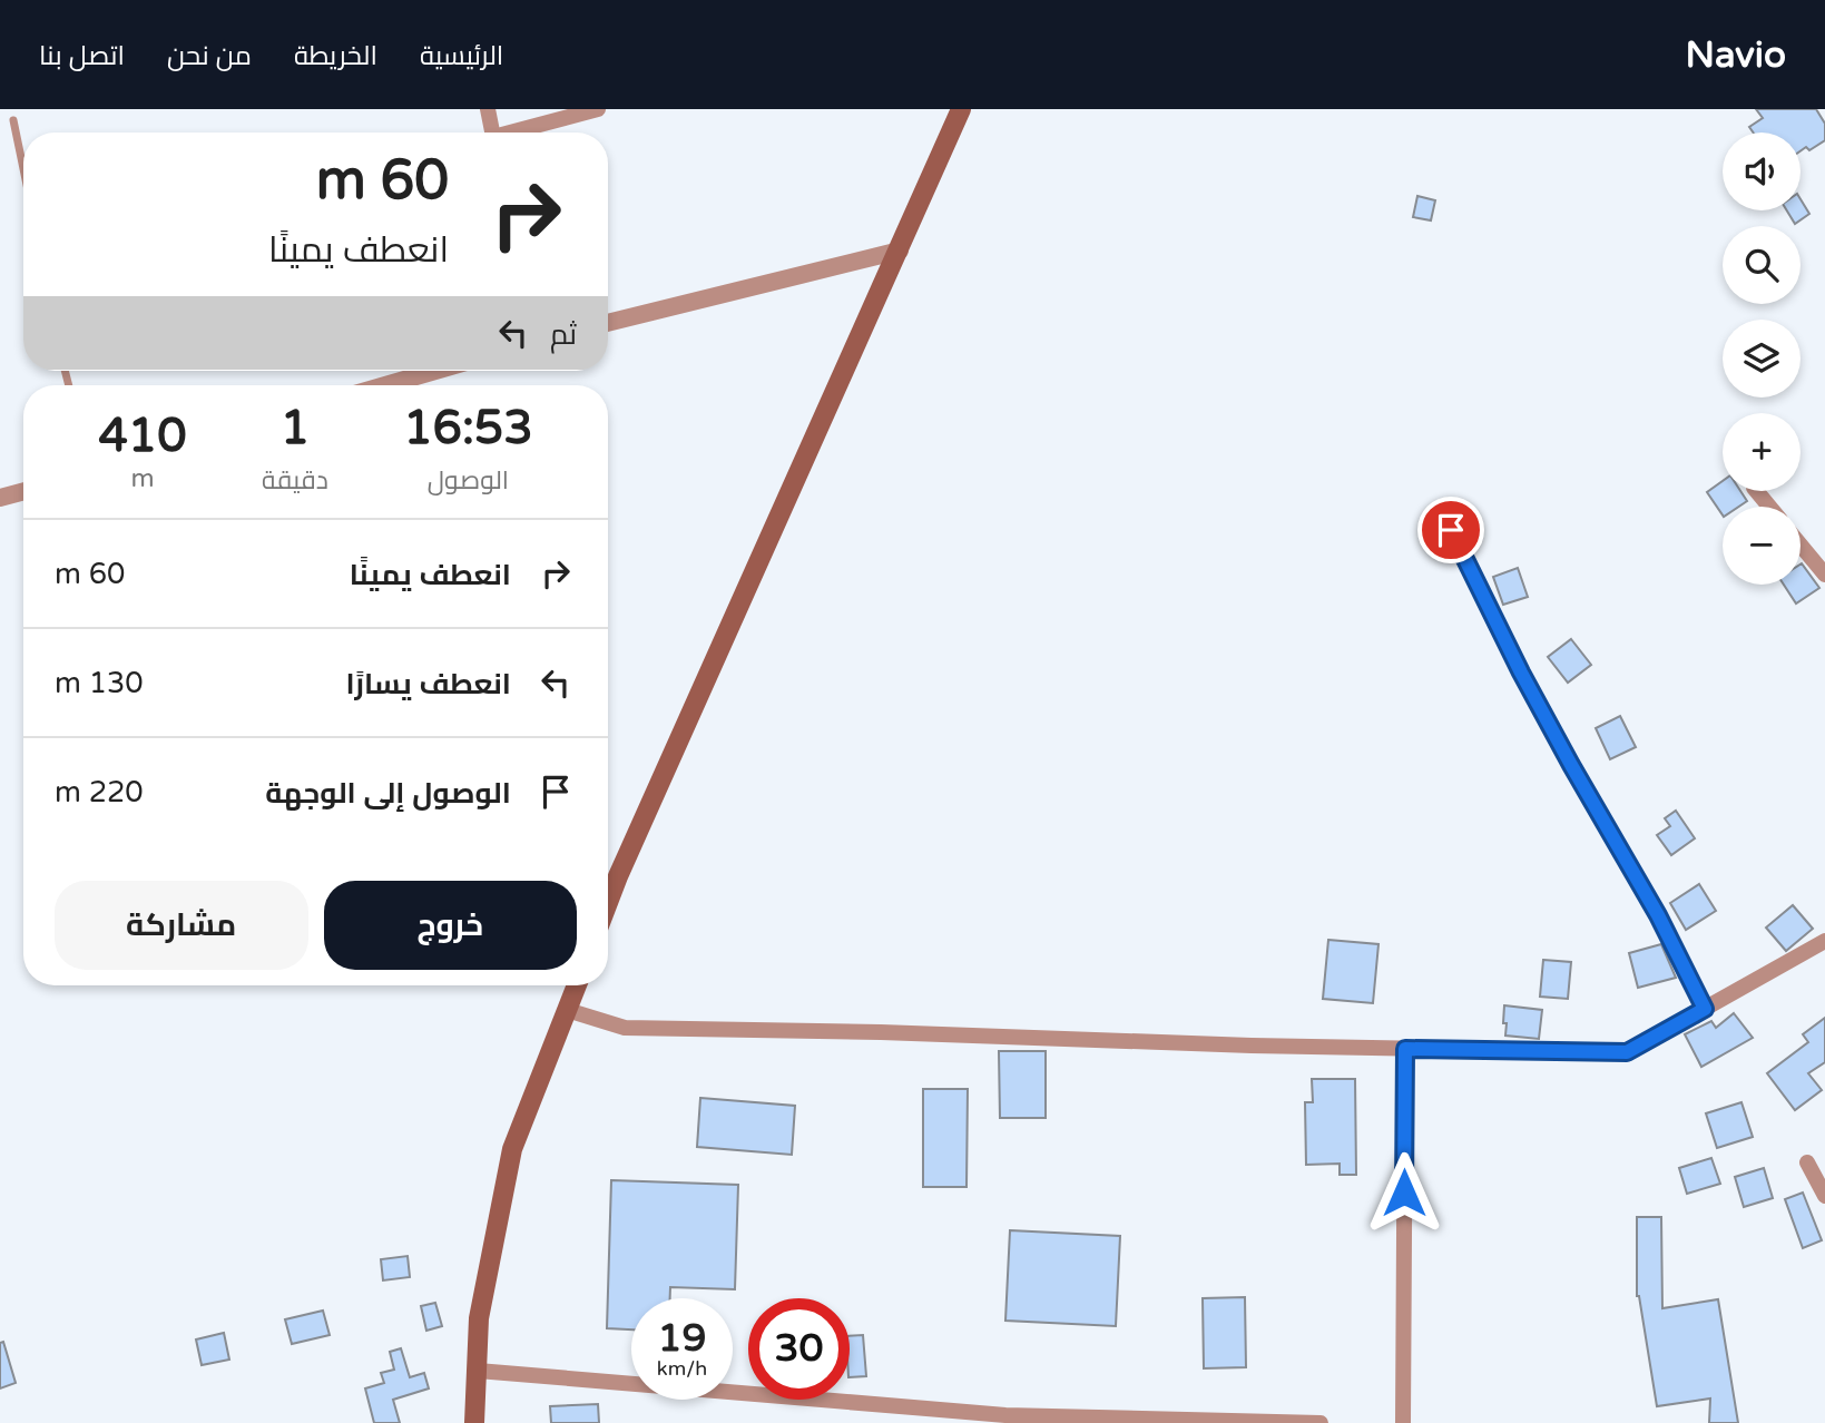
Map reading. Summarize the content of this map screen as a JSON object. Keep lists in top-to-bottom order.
{
  "page": {
    "header": "Navio",
    "nav": [
      "الرئيسية",
      "الخريطة",
      "من نحن",
      "اتصل بنا"
    ],
    "map_buttons": ["+", "−"],
    "turn": ["60 m", "انعطف يمينًا"],
    "then": "ثم",
    "eta": [
      "16:53",
      "الوصول",
      "1",
      "دقيقة",
      "410",
      "m"
    ],
    "list": [
      {
        "name": "انعطف يمينًا",
        "value": "60 m"
      },
      {
        "name": "انعطف يسارًا",
        "value": "130 m"
      },
      {
        "name": "الوصول إلى الوجهة",
        "value": "220 m"
      }
    ],
    "buttons": ["خروج", "مشاركة"],
    "speed": "19 km/h",
    "limit": "30"
  }
}
